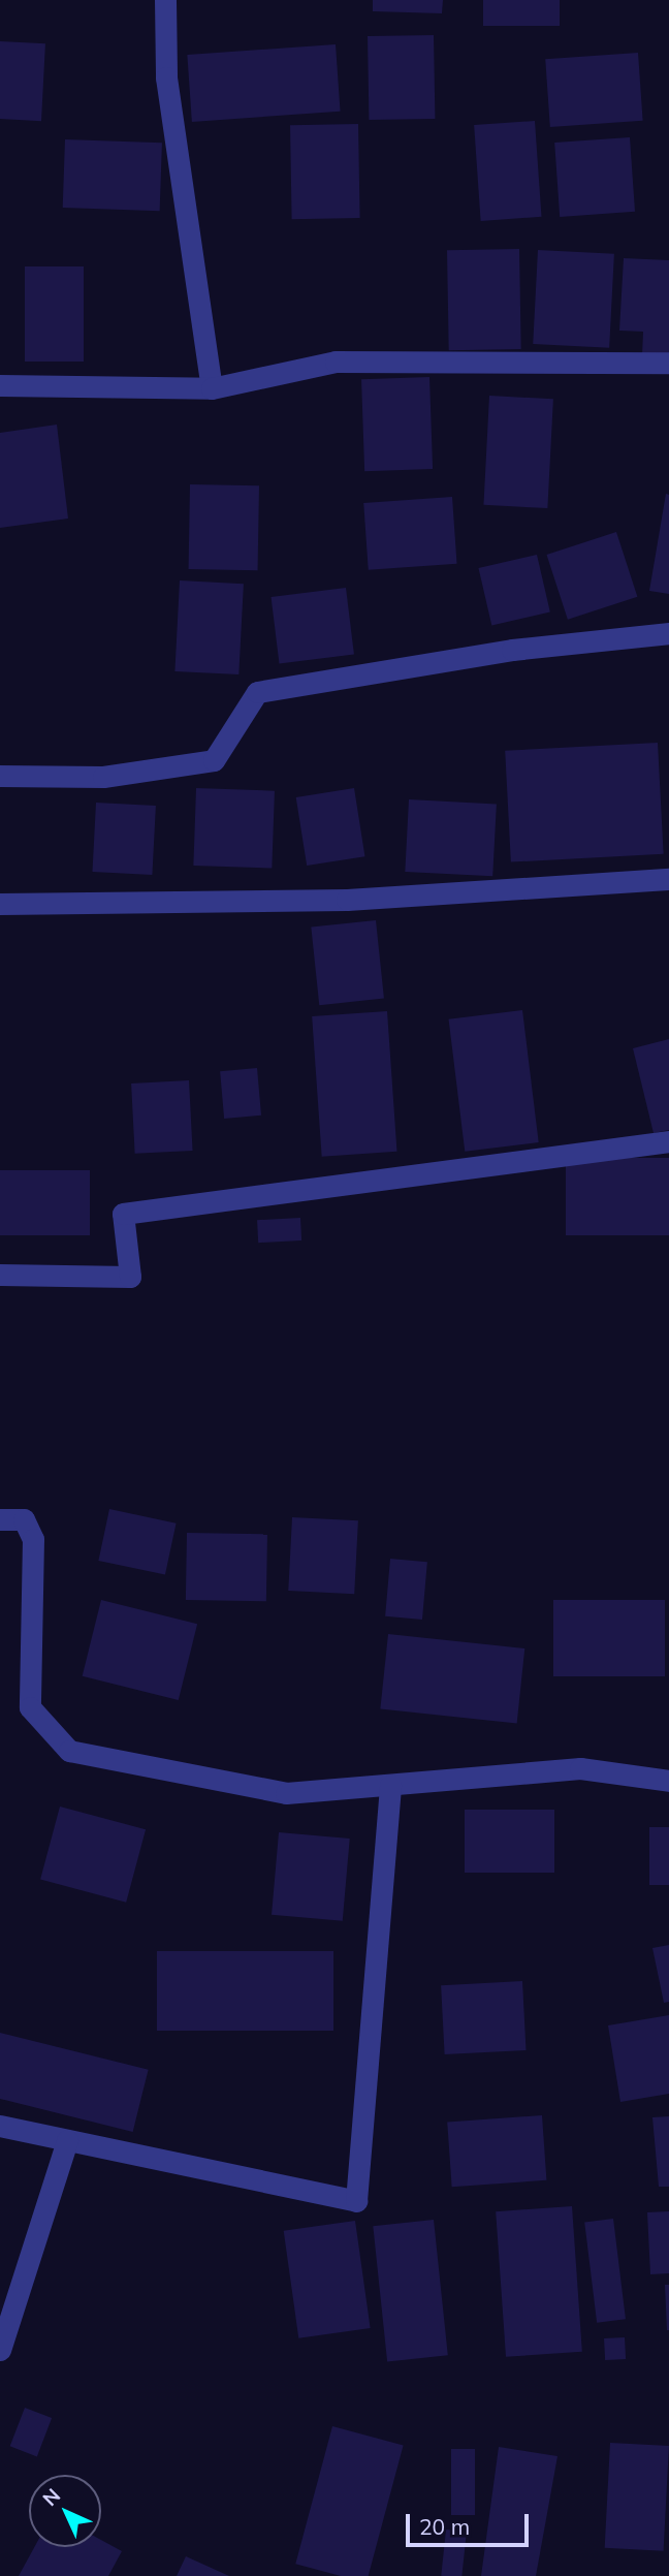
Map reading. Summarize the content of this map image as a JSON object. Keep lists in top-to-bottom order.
{
  "scale_bar": "20 m",
  "north": "top left"
}
